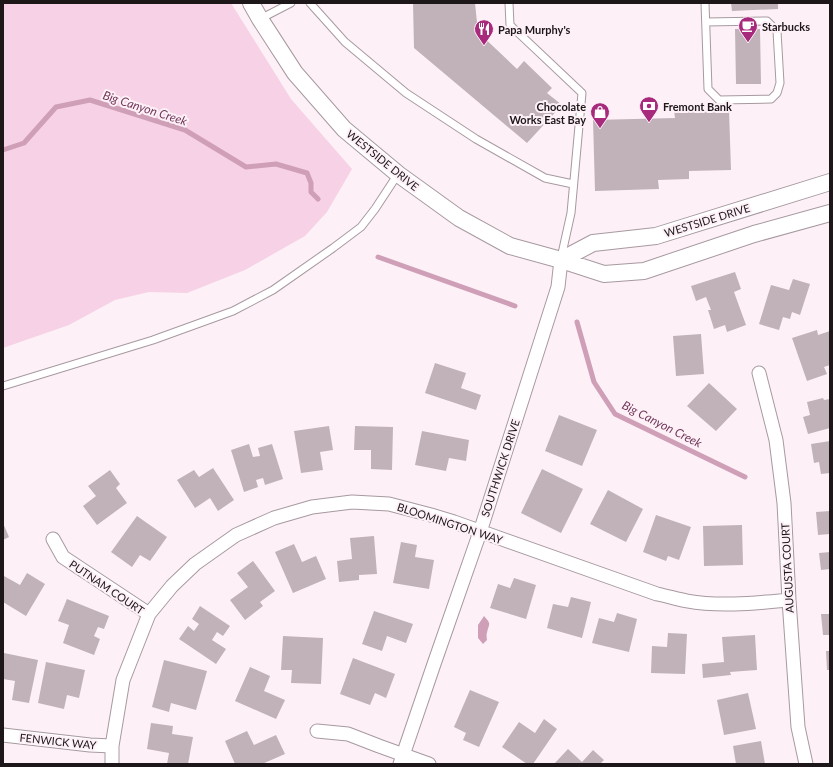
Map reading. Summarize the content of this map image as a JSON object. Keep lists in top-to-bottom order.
{
  "streets": {
    "street": [
      "WESTSIDE DRIVE",
      "SOUTHWICK DRIVE",
      "BLOOMINGTON WAY",
      "AUGUSTA COURT",
      "PUTNAM COURT",
      "FENWICK WAY"
    ]
  },
  "crossings": [
    ["WESTSIDE DRIVE", "SOUTHWICK DRIVE"],
    ["SOUTHWICK DRIVE", "BLOOMINGTON WAY"],
    ["BLOOMINGTON WAY", "AUGUSTA COURT"],
    ["BLOOMINGTON WAY", "PUTNAM COURT"],
    ["BLOOMINGTON WAY", "FENWICK WAY"]
  ],
  "water": ["Big Canyon Creek"],
  "places": {
    "cafe": ["Starbucks"],
    "restaurant": ["Papa Murphy's"],
    "bank": ["Fremont Bank"],
    "shop": ["Chocolate Works East Bay"]
  }
}
